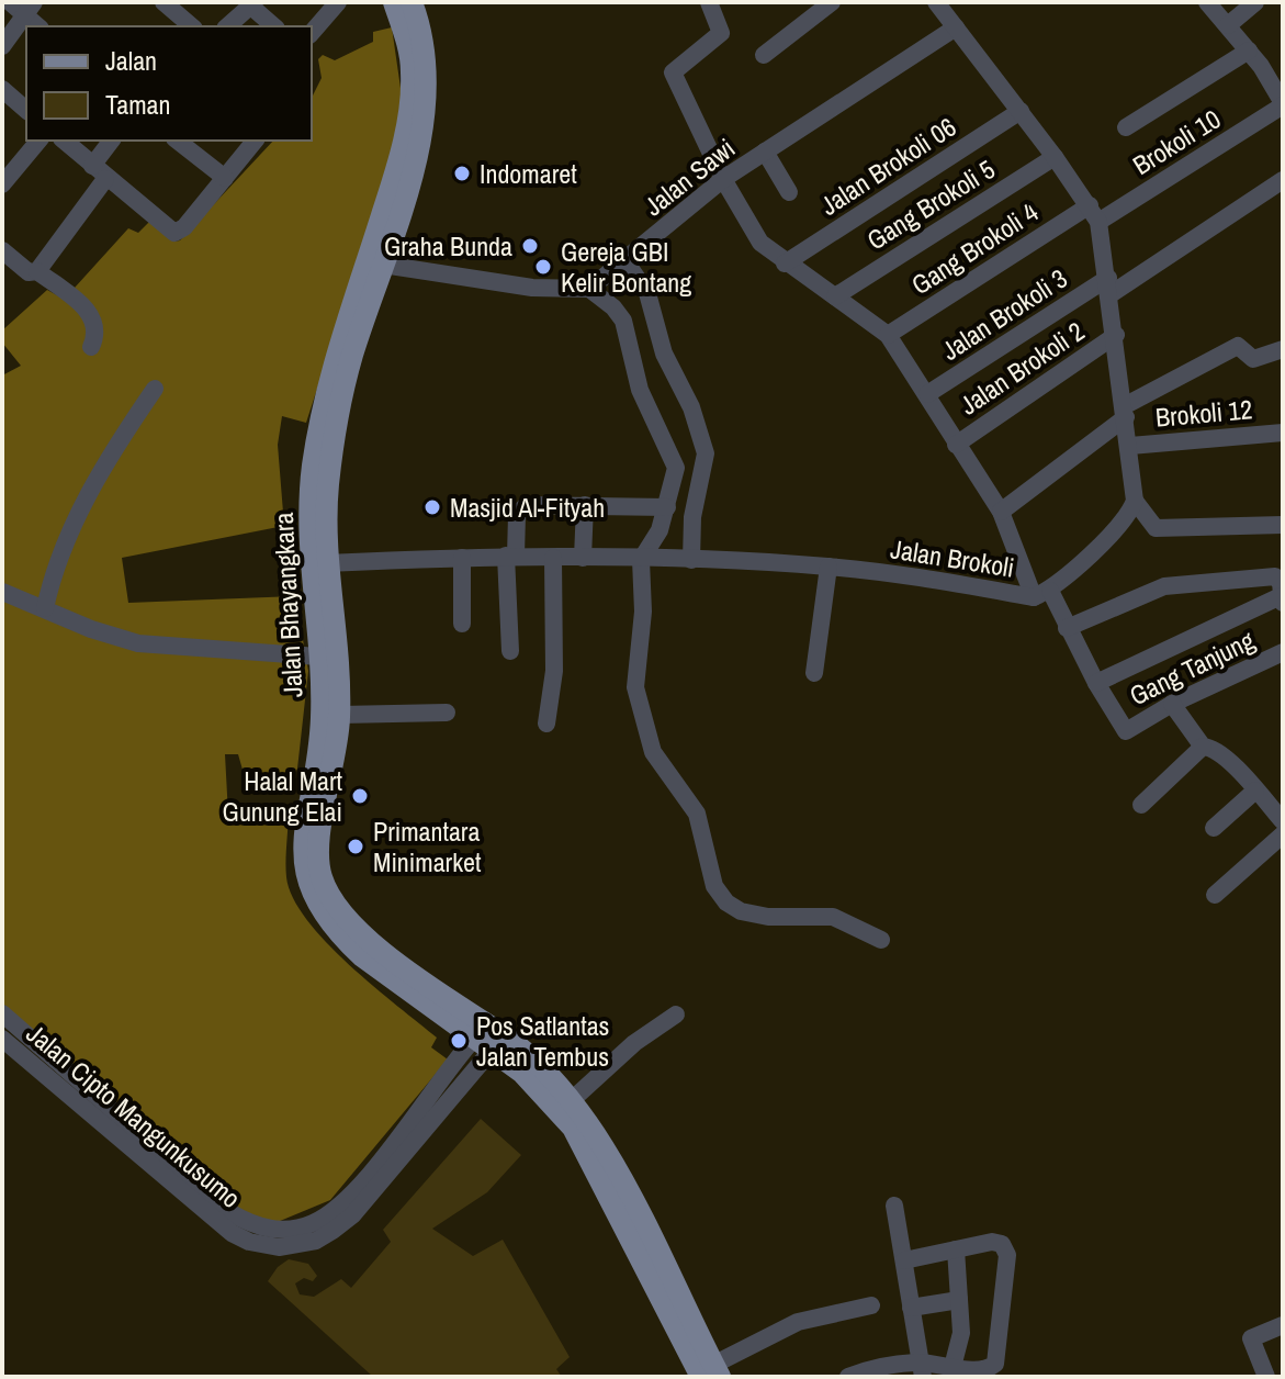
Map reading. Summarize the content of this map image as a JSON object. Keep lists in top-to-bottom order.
{
  "streets": {
    "main road": ["Jalan Bhayangkara"],
    "street": [
      "Brokoli 10",
      "Jalan Brokoli 06",
      "Jalan Sawi",
      "Gang Brokoli 5",
      "Gang Brokoli 4",
      "Jalan Brokoli 3",
      "Jalan Brokoli 2",
      "Brokoli 12",
      "Jalan Brokoli",
      "Gang Tanjung",
      "Jalan Cipto Mangunkusumo"
    ]
  },
  "crossings": [
    ["Brokoli 10", "Gang Brokoli 4"],
    ["Jalan Brokoli", "Jalan Bhayangkara"],
    ["Jalan Bhayangkara", "Jalan Cipto Mangunkusumo"]
  ],
  "places": [
    "Indomaret",
    "Graha Bunda",
    "Gereja GBI Kelir Bontang",
    "Masjid Al-Fityah",
    "Halal Mart Gunung Elai",
    "Primantara Minimarket",
    "Pos Satlantas Jalan Tembus"
  ],
  "legend": ["Jalan", "Taman"]
}
